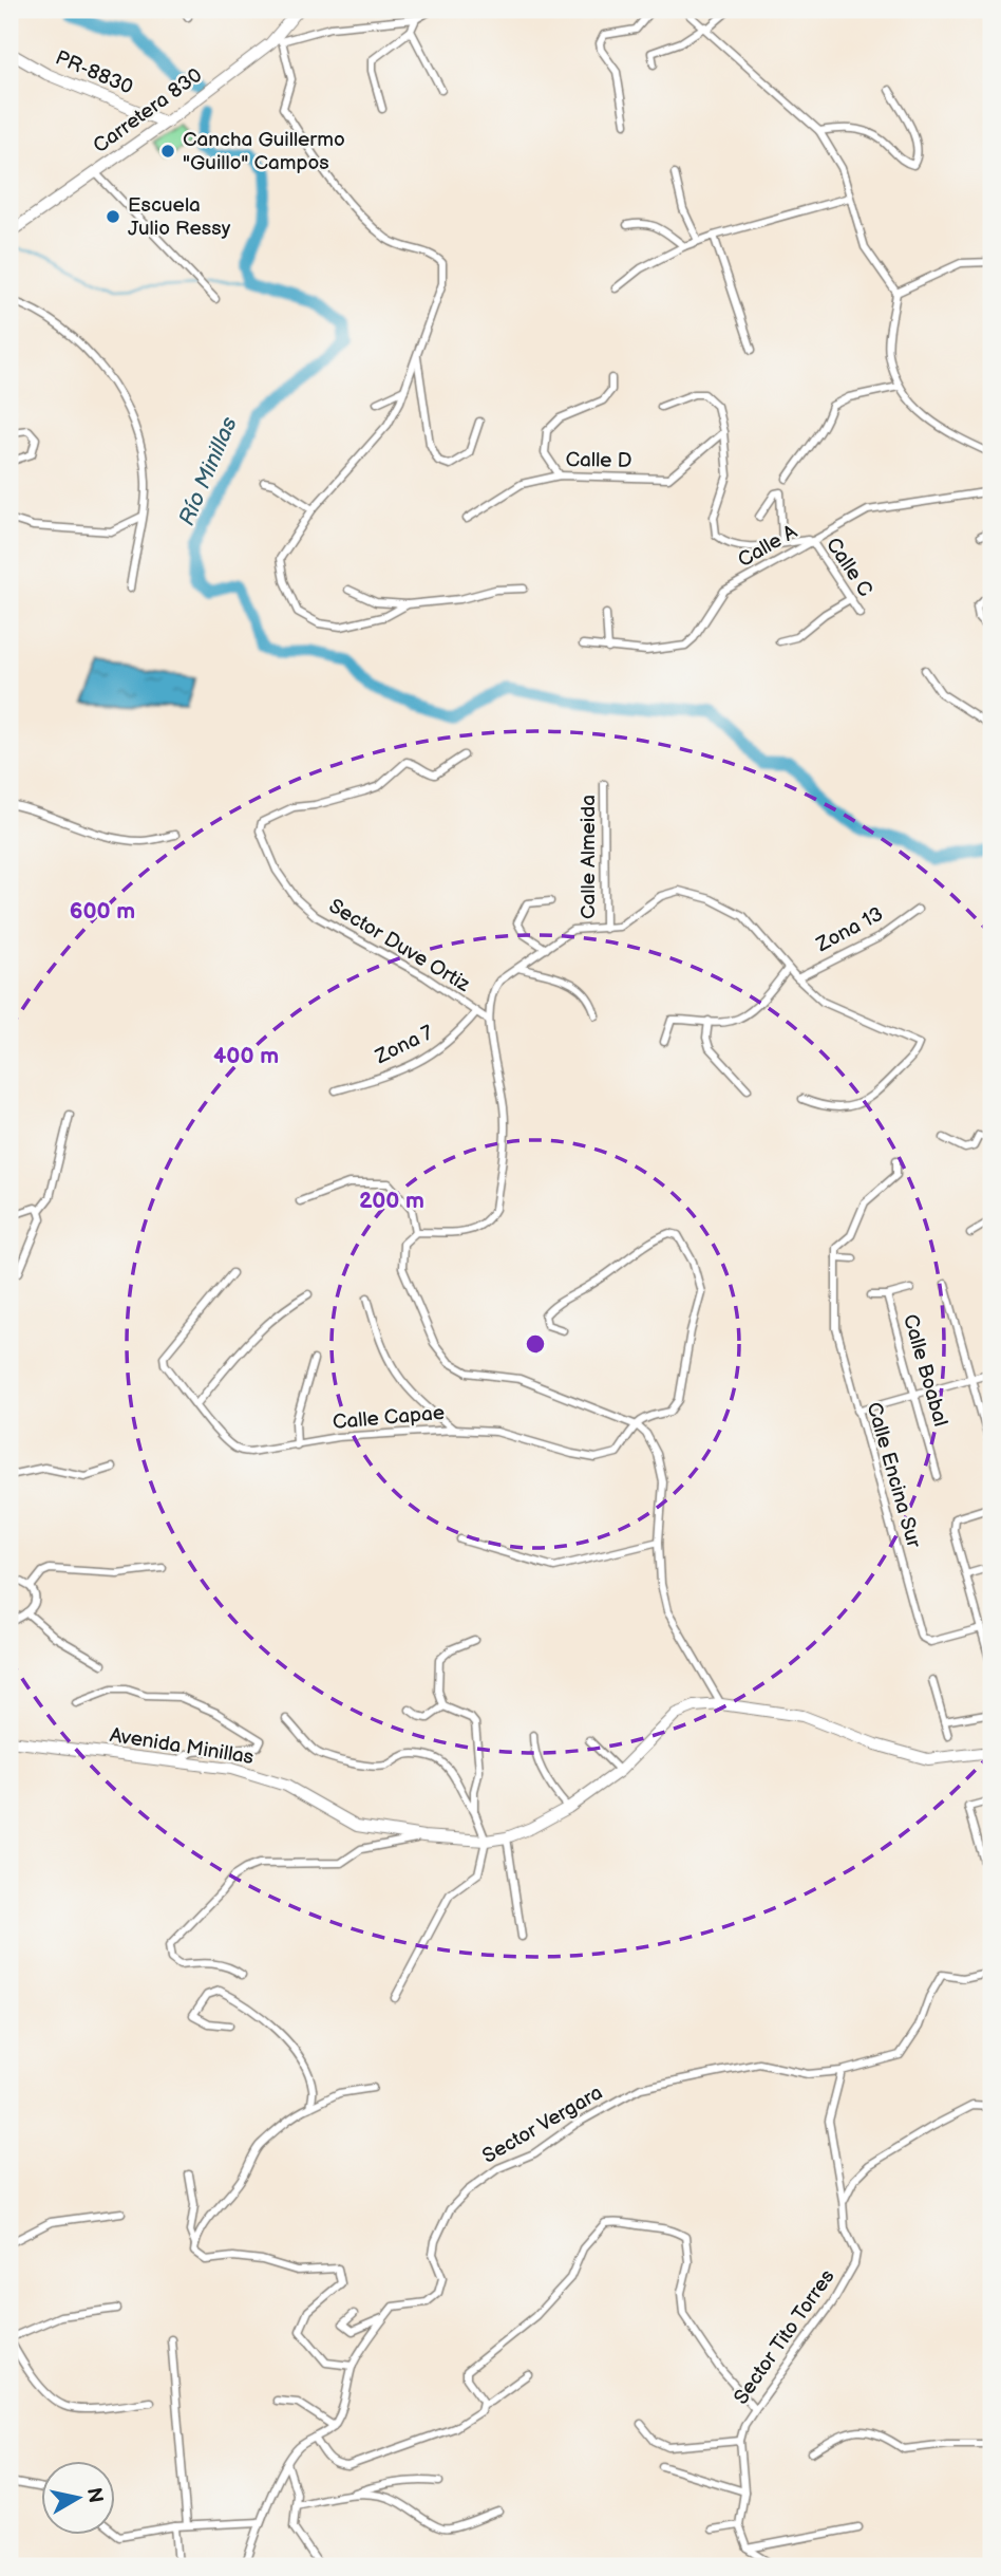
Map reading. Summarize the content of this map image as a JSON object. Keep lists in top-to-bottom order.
{
  "streets": {
    "street": [
      "PR-8830",
      "Carretera 830",
      "Calle D",
      "Calle A",
      "Calle C",
      "Calle Almeida",
      "Zona 13",
      "Sector Duve Ortiz",
      "Zona 7",
      "Calle Boabal",
      "Calle Capae",
      "Calle Encina Sur",
      "Avenida Minillas",
      "Sector Vergara",
      "Sector Tito Torres"
    ]
  },
  "crossings": [
    ["PR-8830", "Carretera 830"],
    ["Calle A", "Calle C"],
    ["Sector Duve Ortiz", "Zona 7"],
    ["Sector Vergara", "Sector Tito Torres"]
  ],
  "water": ["Río Minillas"],
  "places": ["Cancha Guillermo \"Guillo\" Campos", "Escuela Julio Ressy"],
  "north": "right",
  "rings": ["600 m", "400 m", "200 m"]
}
